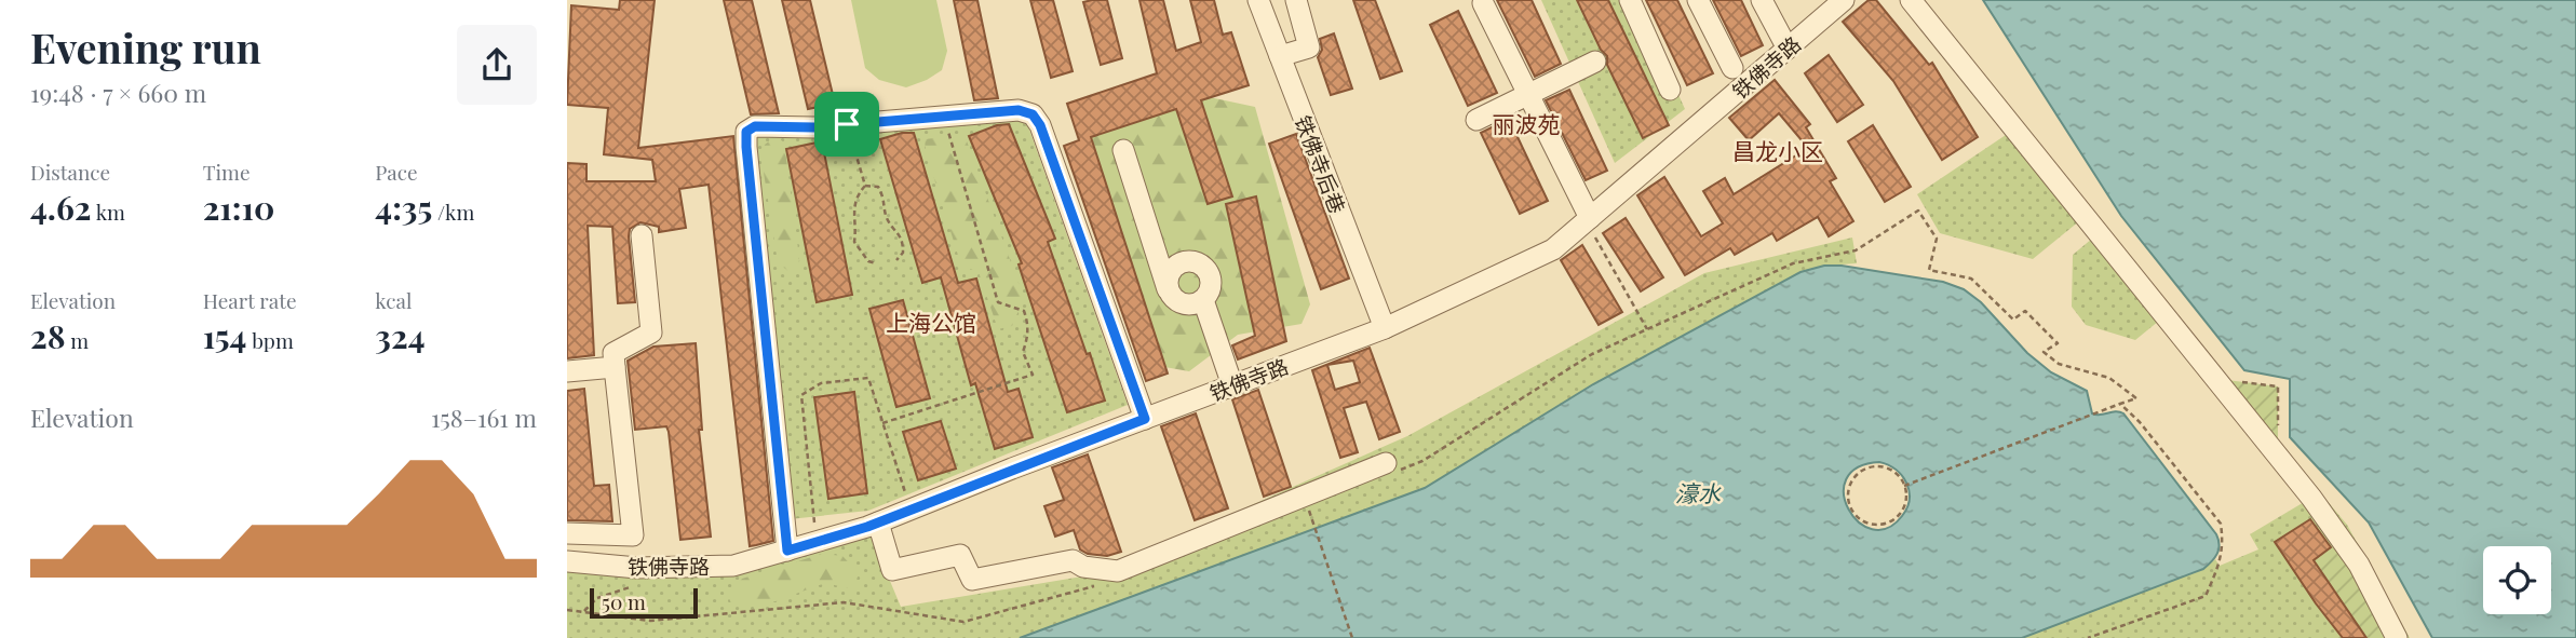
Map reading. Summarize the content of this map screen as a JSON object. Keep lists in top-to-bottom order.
{
  "streets": {
    "street": ["铁佛寺路", "铁佛寺后巷"]
  },
  "crossings": [
    ["铁佛寺路", "铁佛寺后巷"]
  ],
  "districts": ["丽波苑", "昌龙小区", "上海公馆"],
  "water": ["濠水"],
  "scale_bar": "50 m",
  "page": {
    "heading": ["Evening run", "19:48 · 7 × 660 m"],
    "stats": [
      ["Distance", "4.62 km"],
      ["Time", "21:10"],
      ["Pace", "4:35 /km"],
      ["Elevation", "28 m"],
      ["Heart rate", "154 bpm"],
      ["kcal", "324"]
    ],
    "chart": ["Elevation", "158–161 m"],
    "scale": "50 m"
  }
}
